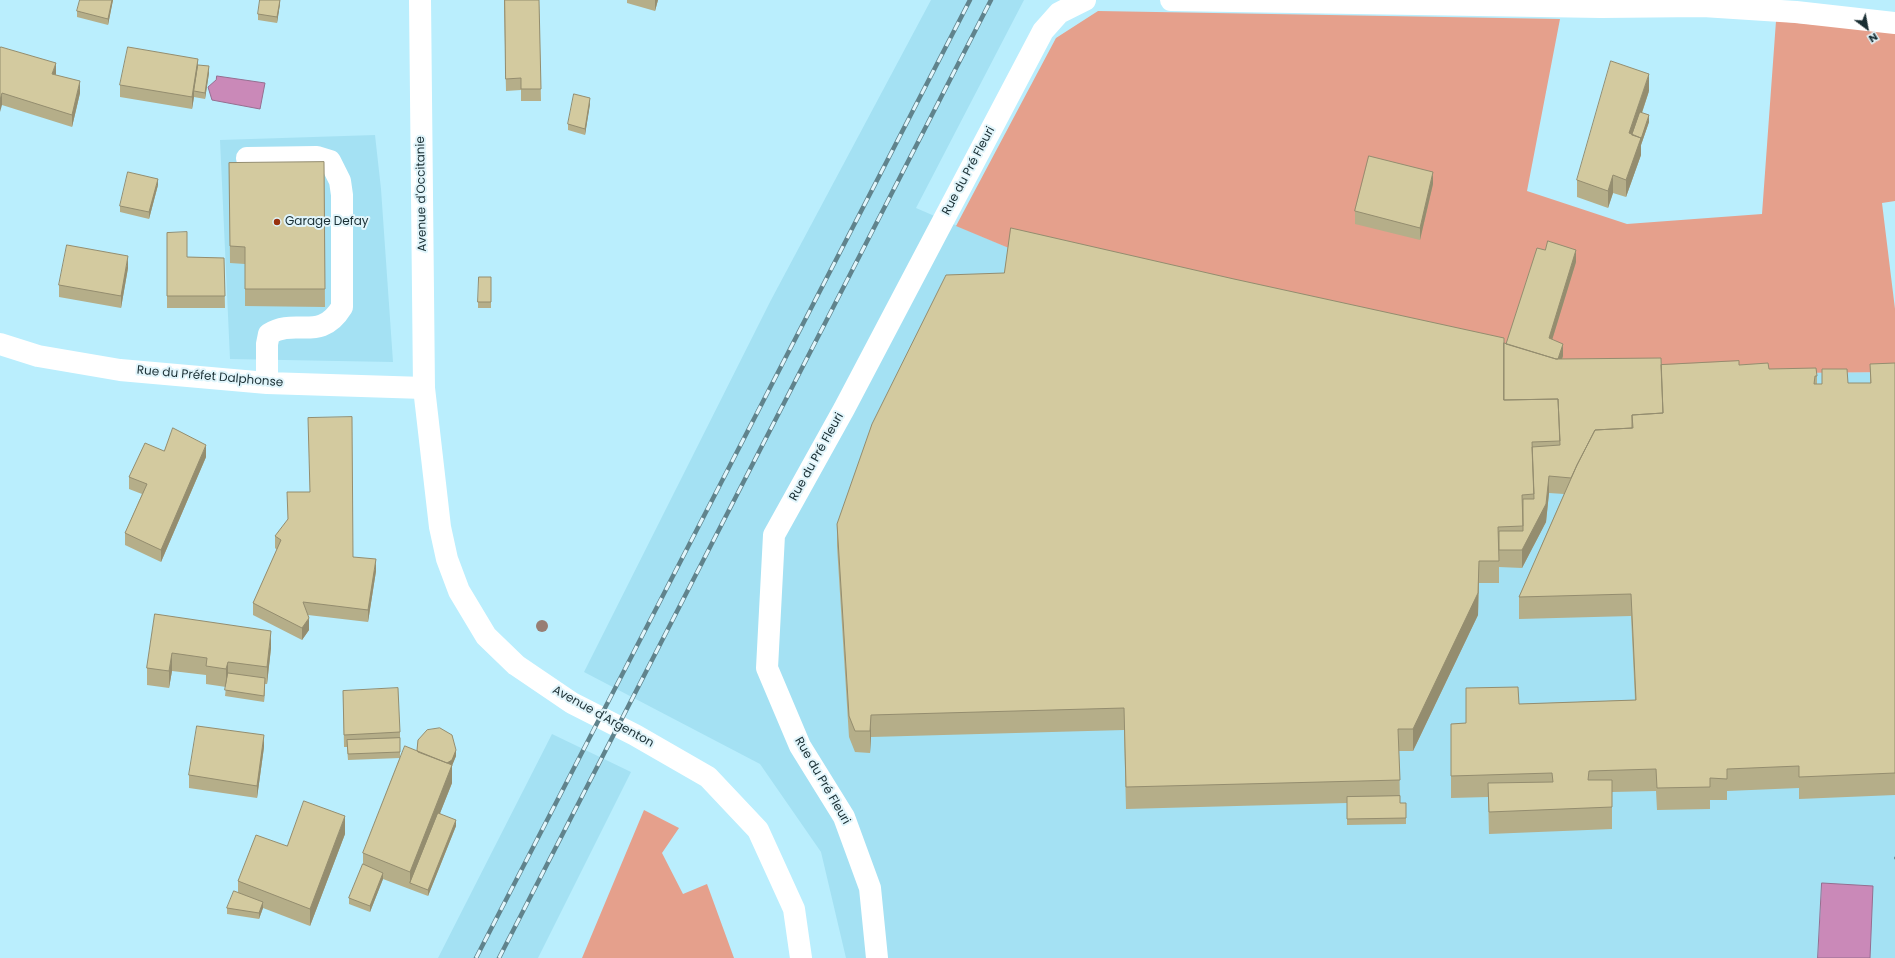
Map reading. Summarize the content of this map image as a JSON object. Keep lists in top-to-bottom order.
{
  "streets": {
    "street": [
      "Rue du Pré Fleuri",
      "Avenue d'Occitanie",
      "Rue du Préfet Dalphonse",
      "Avenue d'Argenton"
    ]
  },
  "crossings": [
    ["Avenue d'Occitanie", "Rue du Préfet Dalphonse"],
    ["Avenue d'Occitanie", "Avenue d'Argenton"],
    ["Rue du Préfet Dalphonse", "Avenue d'Argenton"]
  ],
  "places": ["Garage Defay"],
  "north": "bottom right"
}
